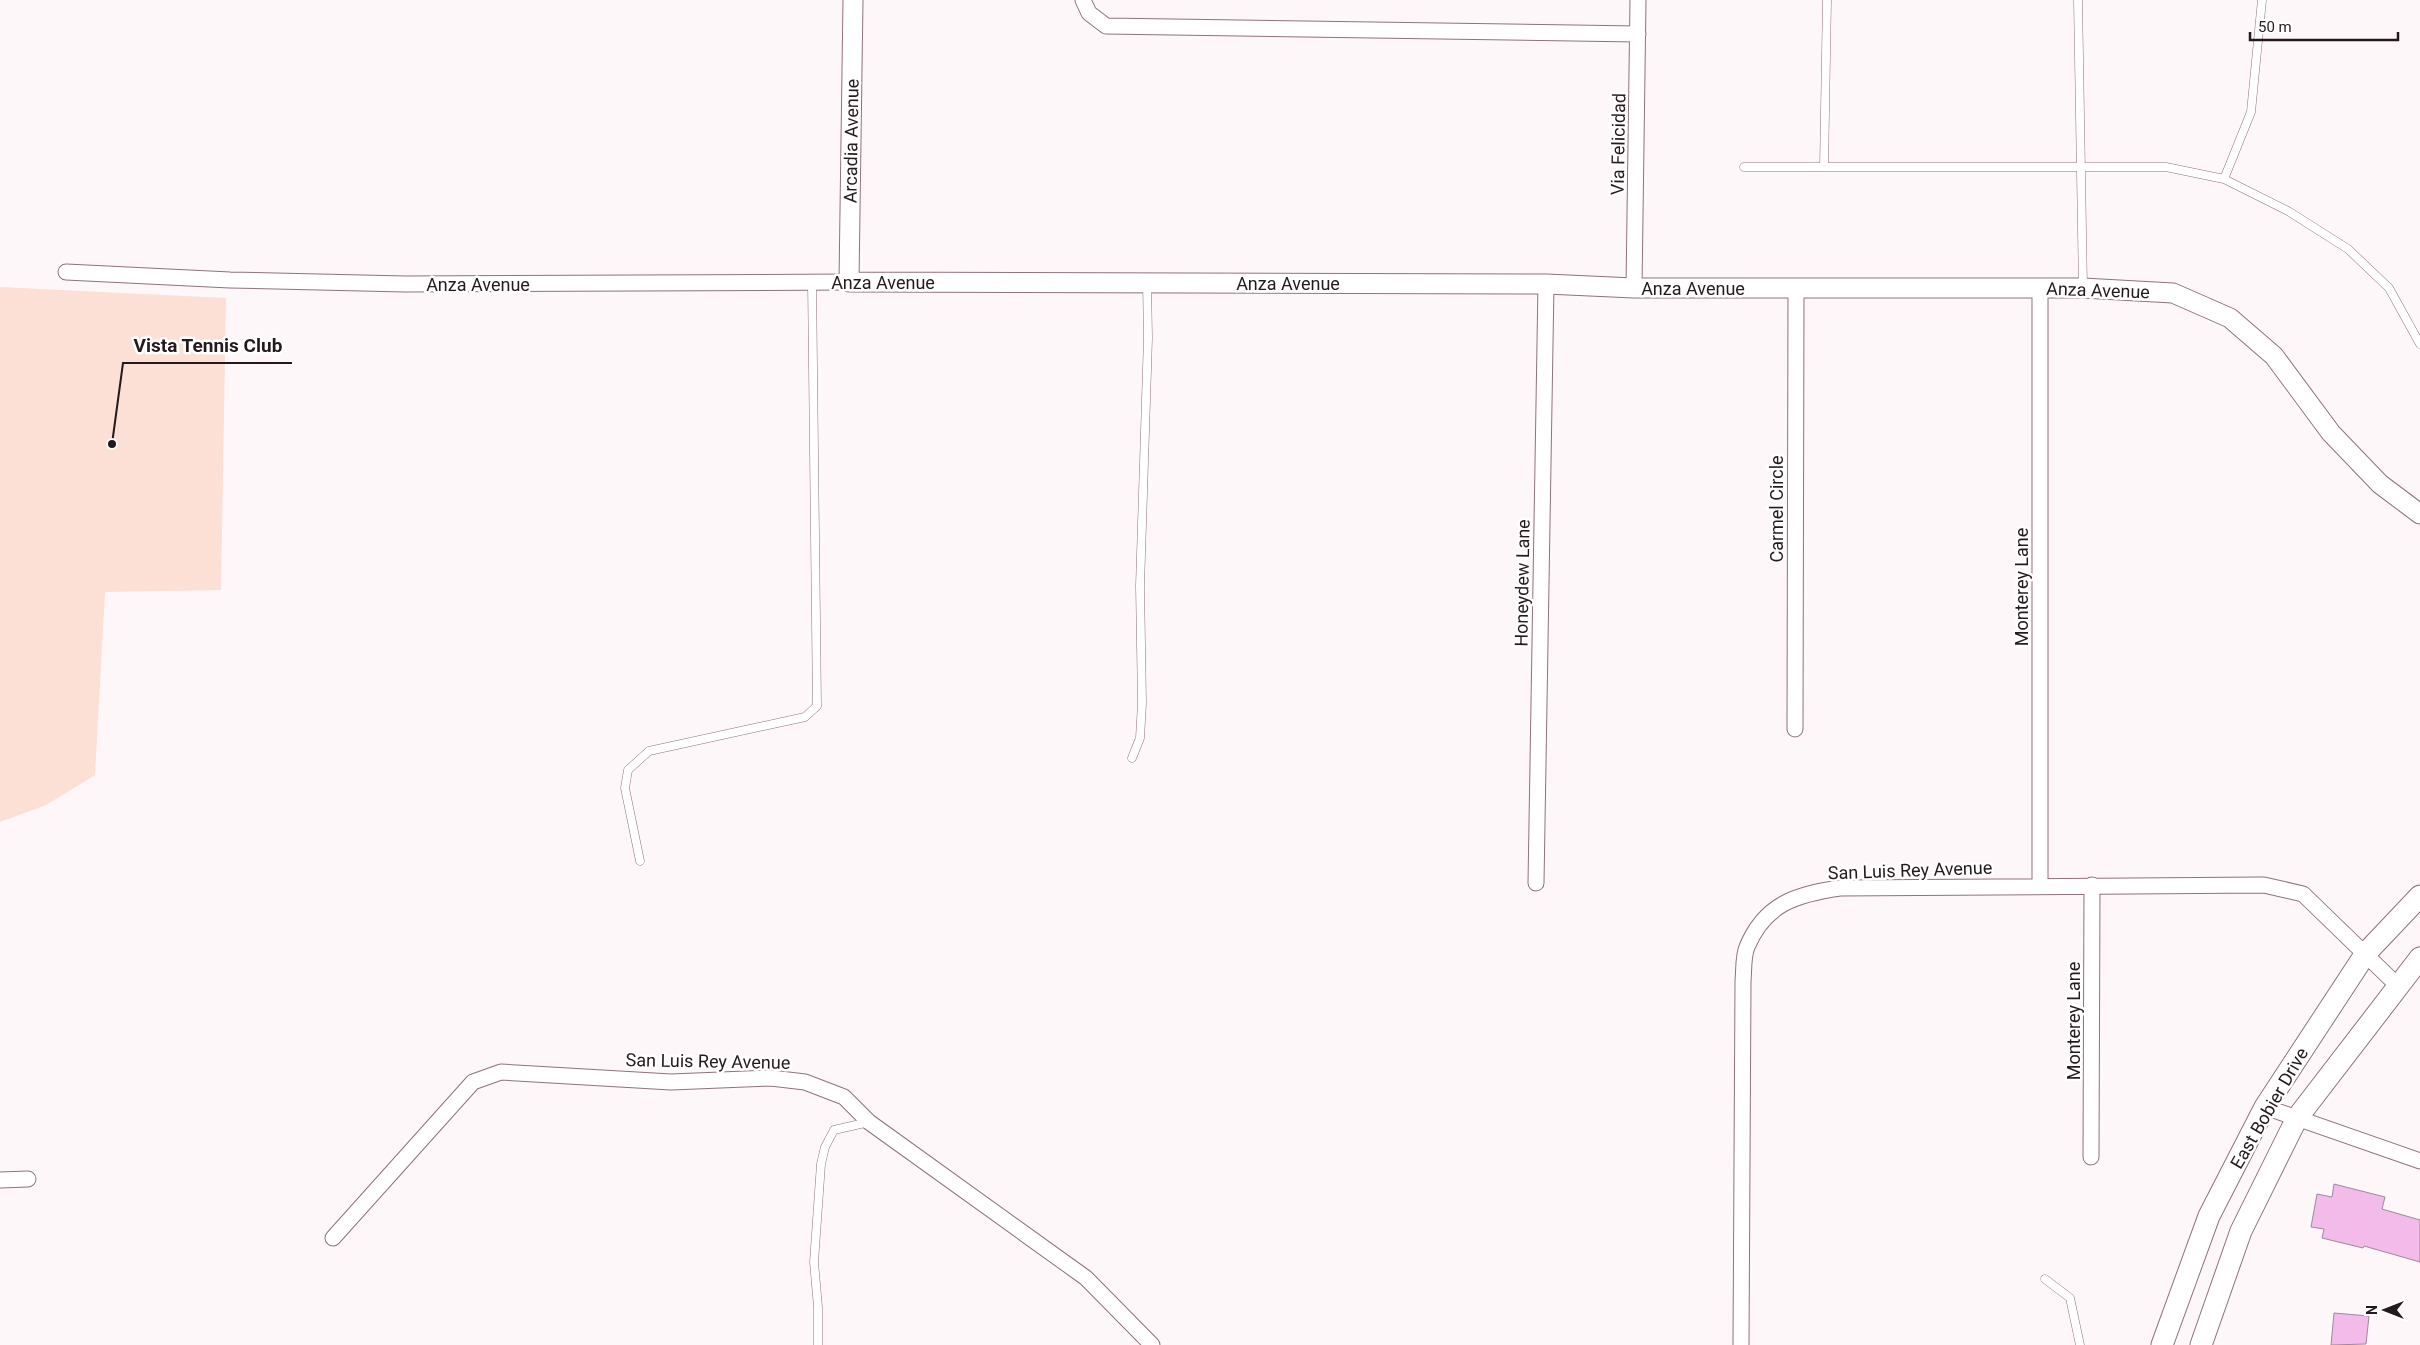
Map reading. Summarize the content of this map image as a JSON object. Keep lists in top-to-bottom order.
{
  "streets": {
    "main road": ["East Bobier Drive"],
    "street": [
      "Arcadia Avenue",
      "Via Felicidad",
      "Anza Avenue",
      "Carmel Circle",
      "Honeydew Lane",
      "Monterey Lane",
      "San Luis Rey Avenue"
    ]
  },
  "crossings": [
    ["Arcadia Avenue", "Anza Avenue"],
    ["Via Felicidad", "Anza Avenue"],
    ["Anza Avenue", "Carmel Circle"],
    ["Anza Avenue", "Honeydew Lane"],
    ["Anza Avenue", "Monterey Lane"],
    ["Monterey Lane", "San Luis Rey Avenue"],
    ["San Luis Rey Avenue", "East Bobier Drive"]
  ],
  "places": ["Vista Tennis Club"],
  "scale_bar": "50 m",
  "north": "left"
}
